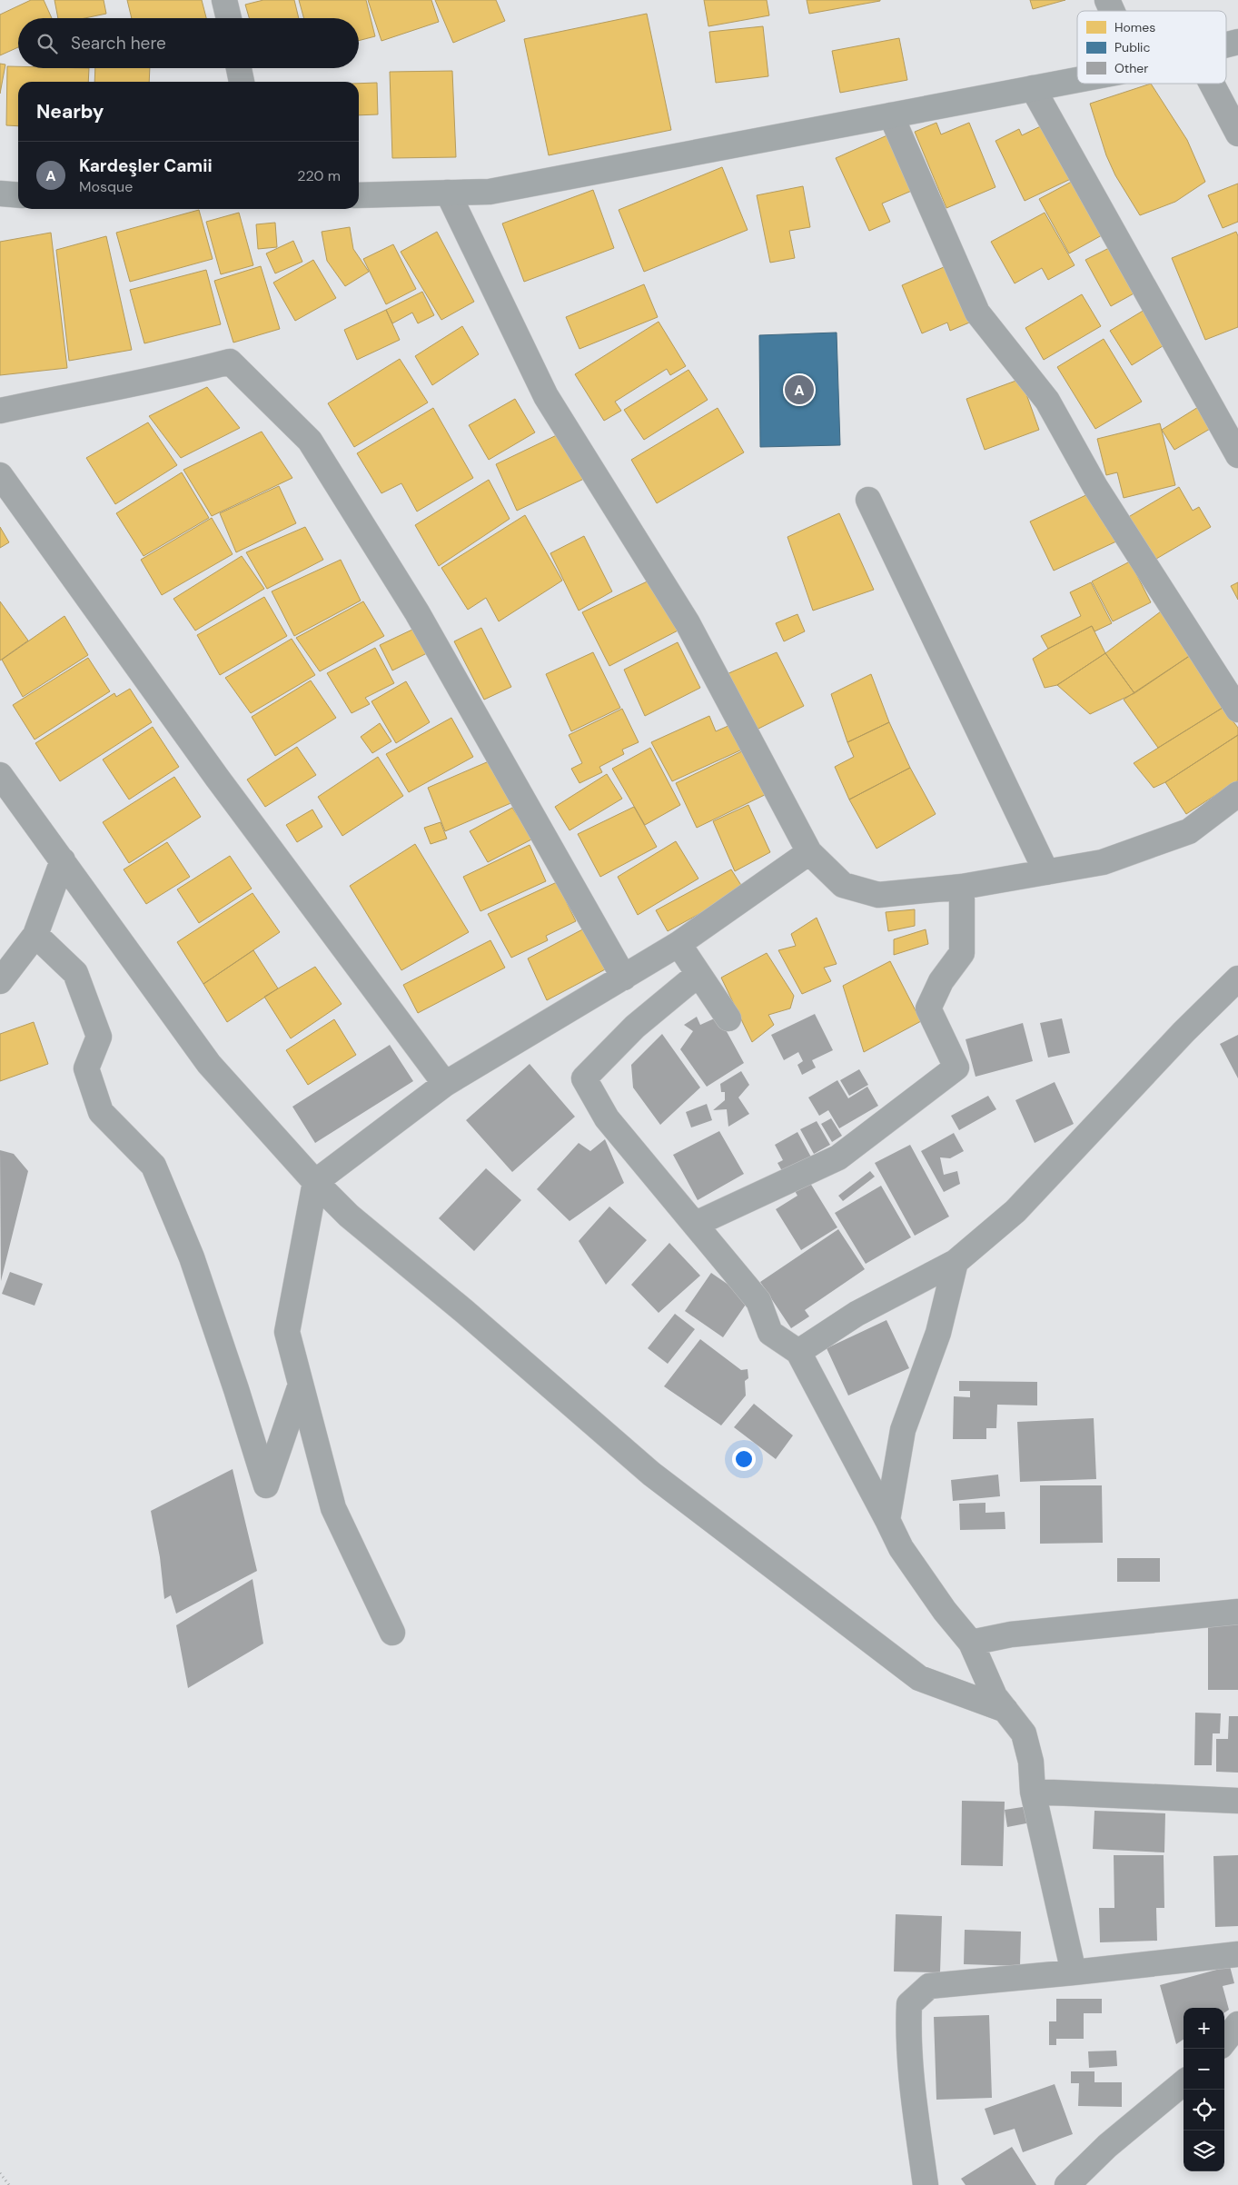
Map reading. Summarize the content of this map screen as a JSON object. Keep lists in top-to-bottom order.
{
  "legend": ["Homes", "Public", "Other"],
  "page": {
    "search": "Search here",
    "heading": "Nearby",
    "list": [
      {
        "mark": "A",
        "name": "Kardeşler Camii",
        "note": "Mosque",
        "value": "220 m"
      }
    ],
    "pins": "A",
    "map_buttons": ["+", "−"]
  }
}
